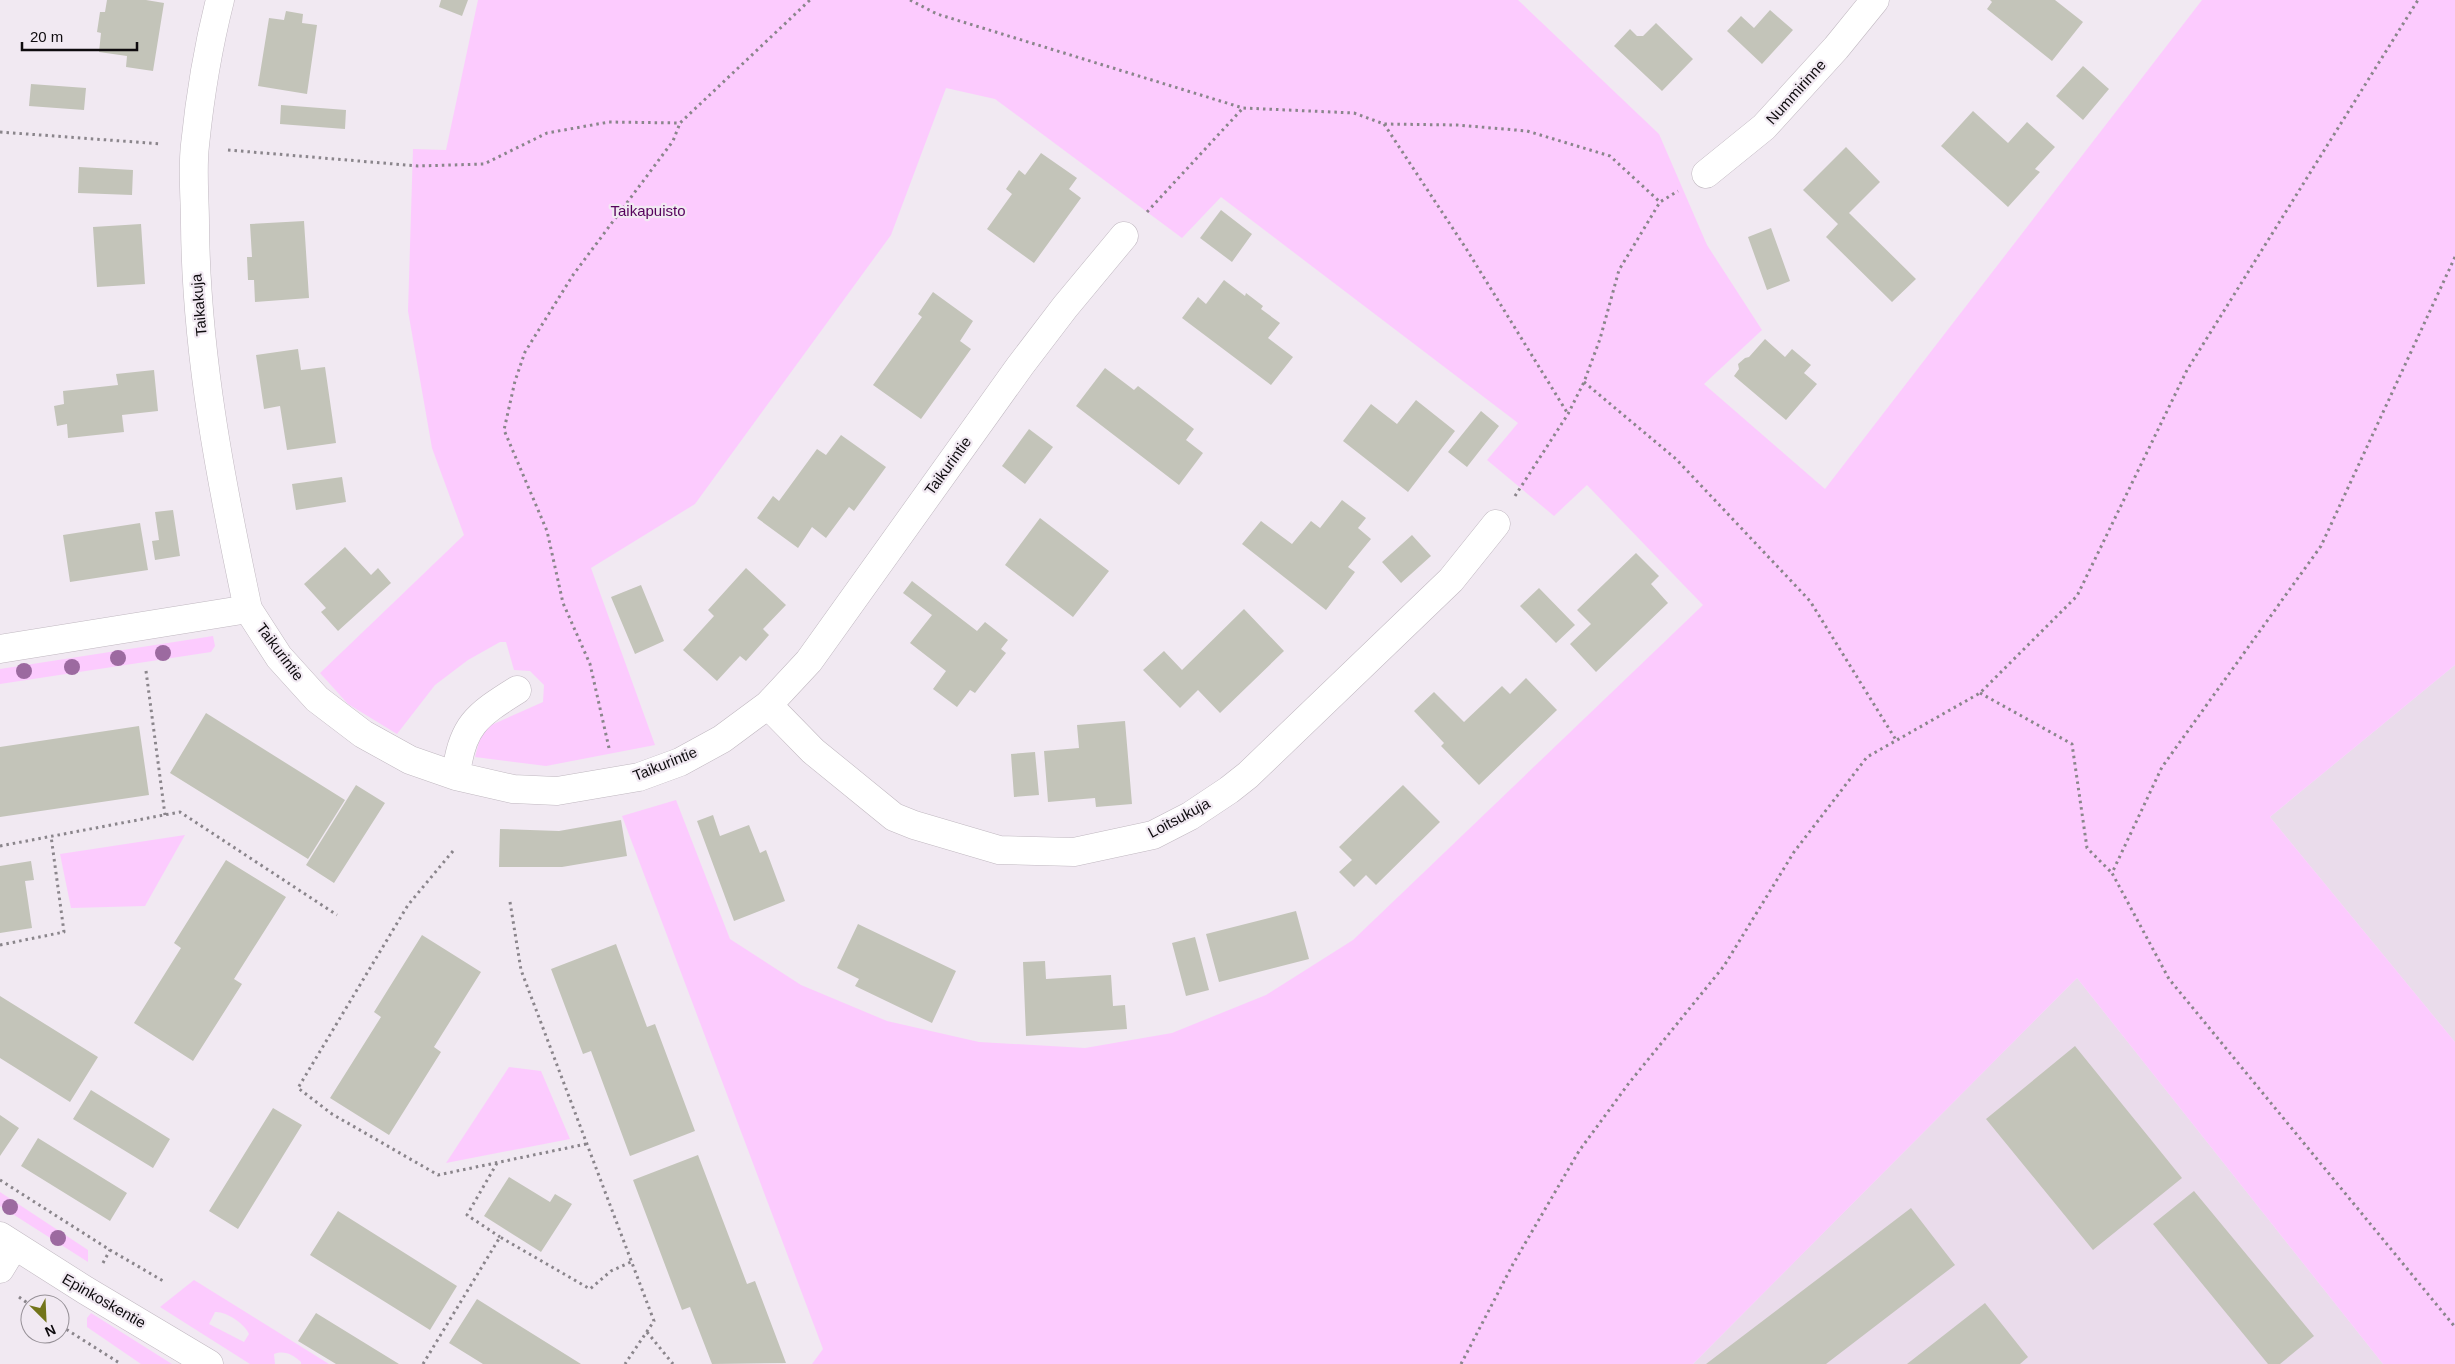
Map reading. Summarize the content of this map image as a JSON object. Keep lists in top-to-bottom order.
{
  "streets": {
    "street": [
      "Nummirinne",
      "Taikakuja",
      "Taikurintie",
      "Loitsukuja",
      "Epinkoskentie"
    ]
  },
  "crossings": [
    ["Taikakuja", "Taikurintie"],
    ["Taikurintie", "Loitsukuja"]
  ],
  "parks": ["Taikapuisto"],
  "scale_bar": "20 m",
  "north": "bottom right"
}
